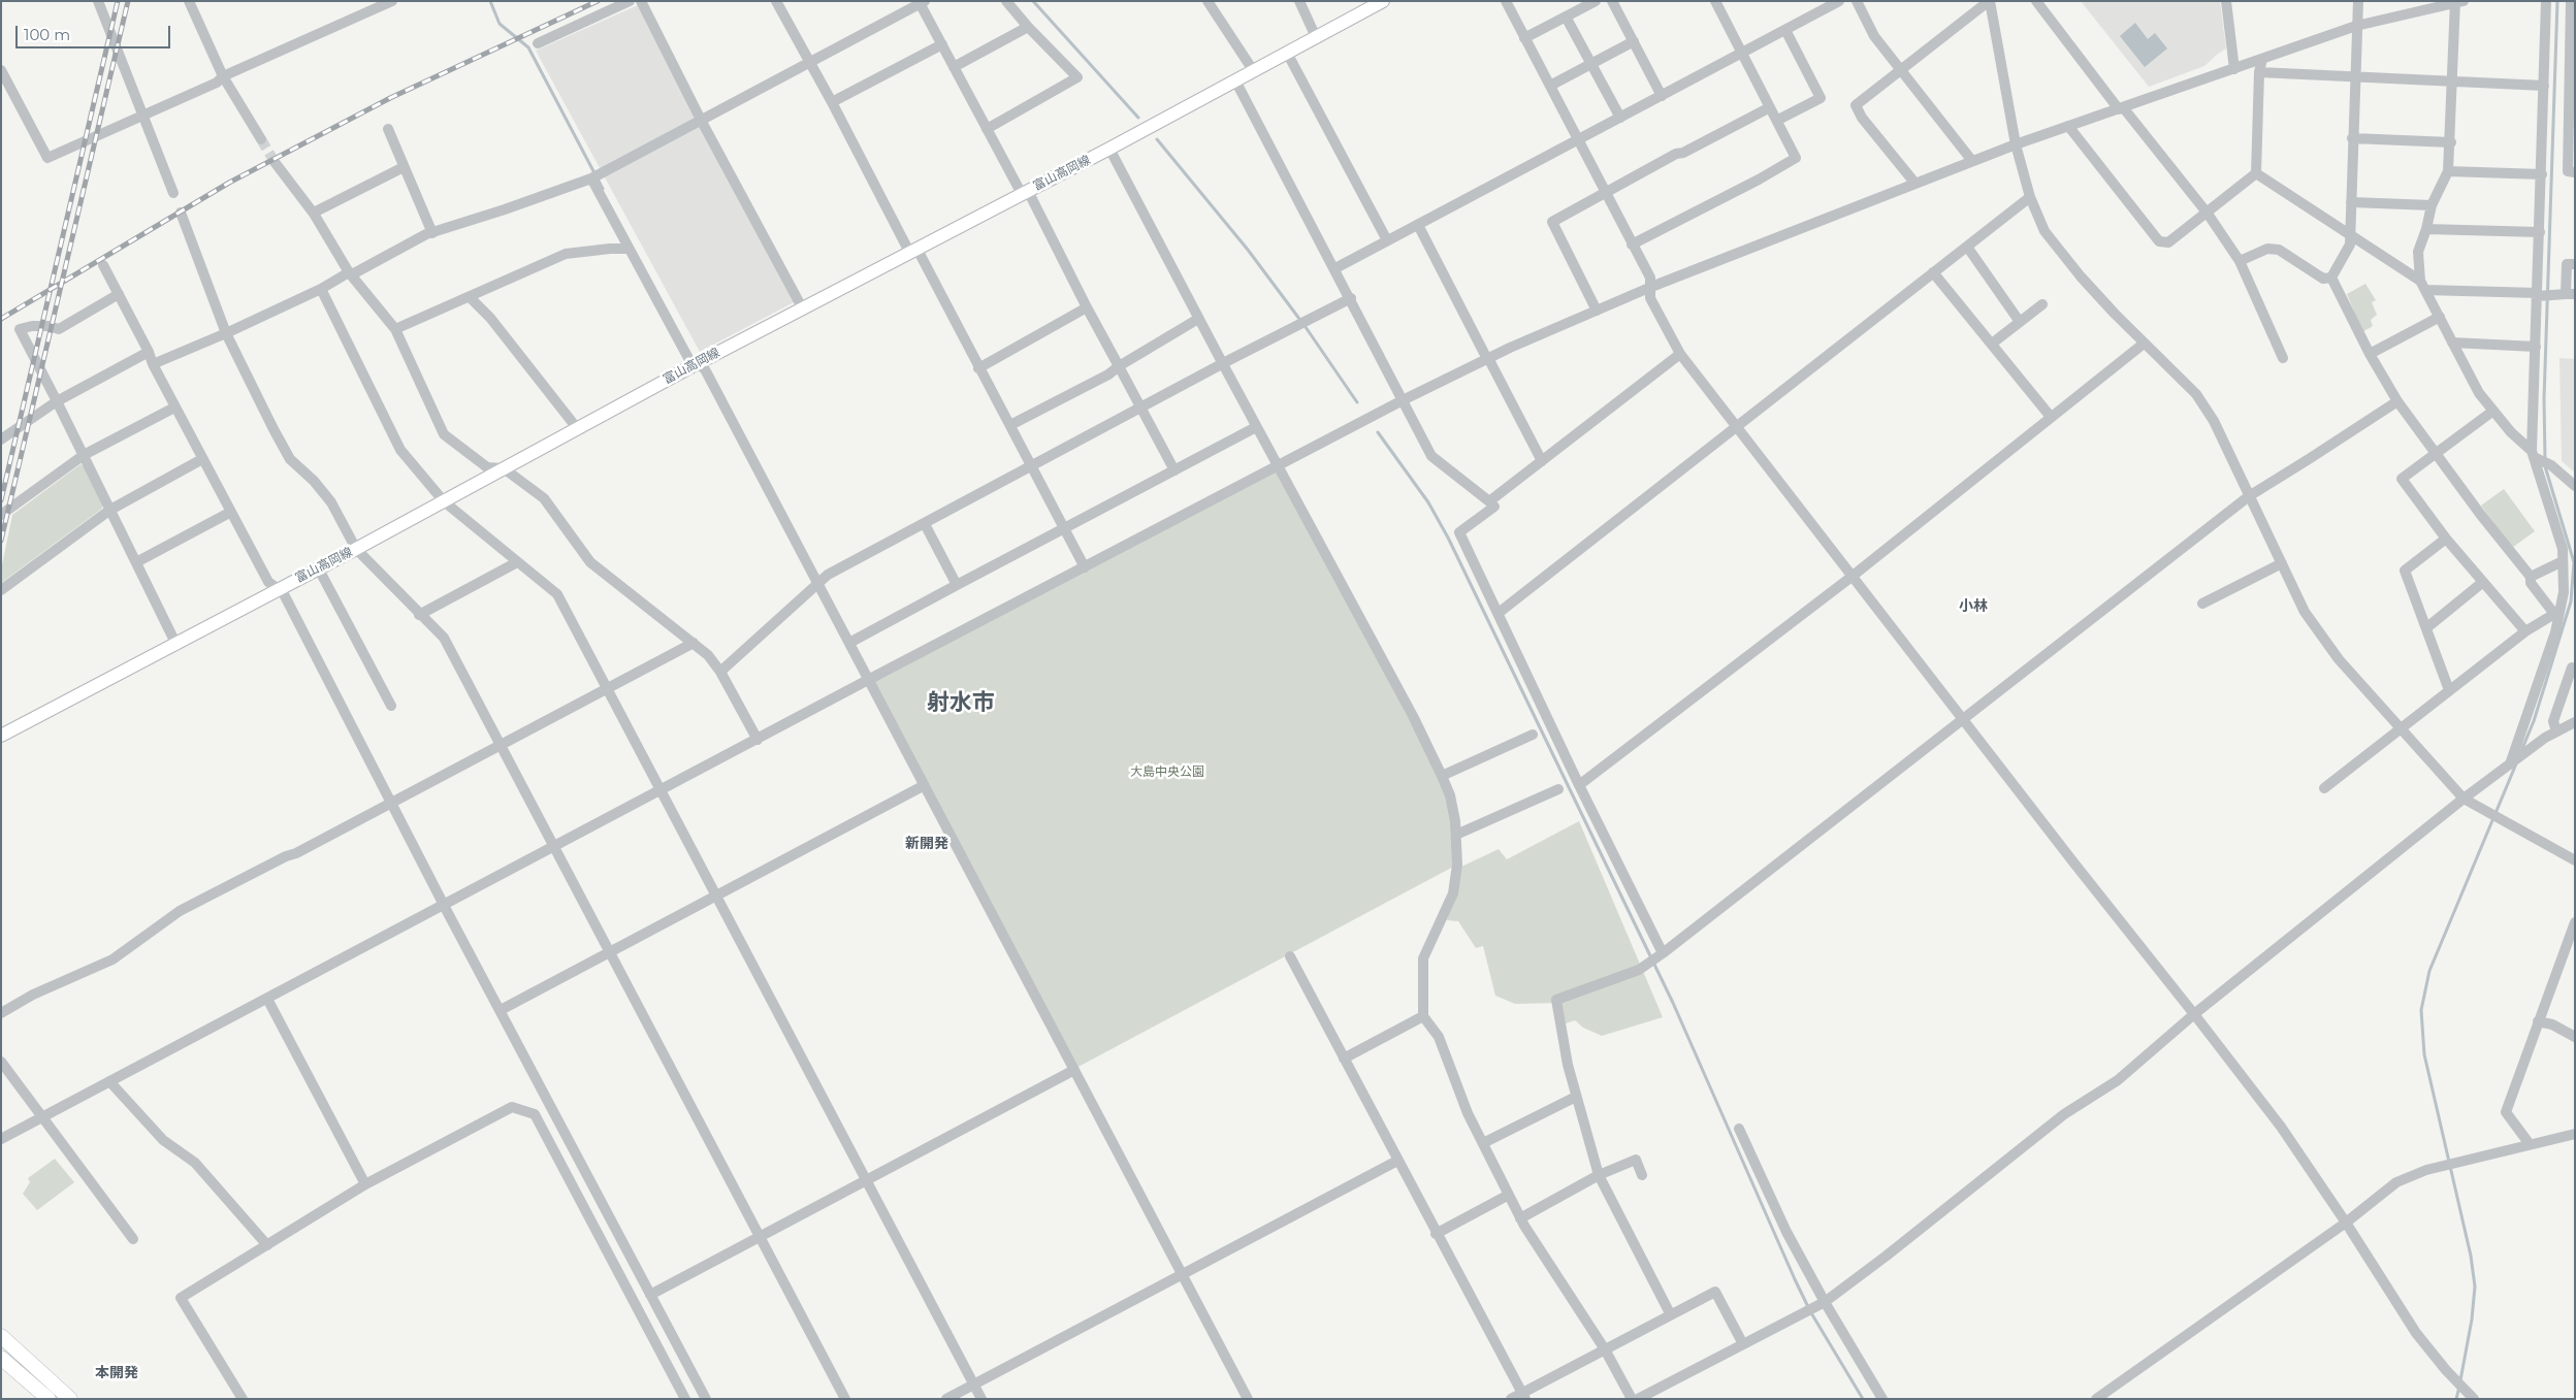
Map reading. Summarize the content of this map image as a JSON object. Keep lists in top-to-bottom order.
{
  "streets": {
    "main road": ["富山高岡線"]
  },
  "districts": [
    "小林",
    "射水市",
    "新開発",
    "本開発"
  ],
  "parks": ["大島中央公園"],
  "scale_bar": "100 m"
}
